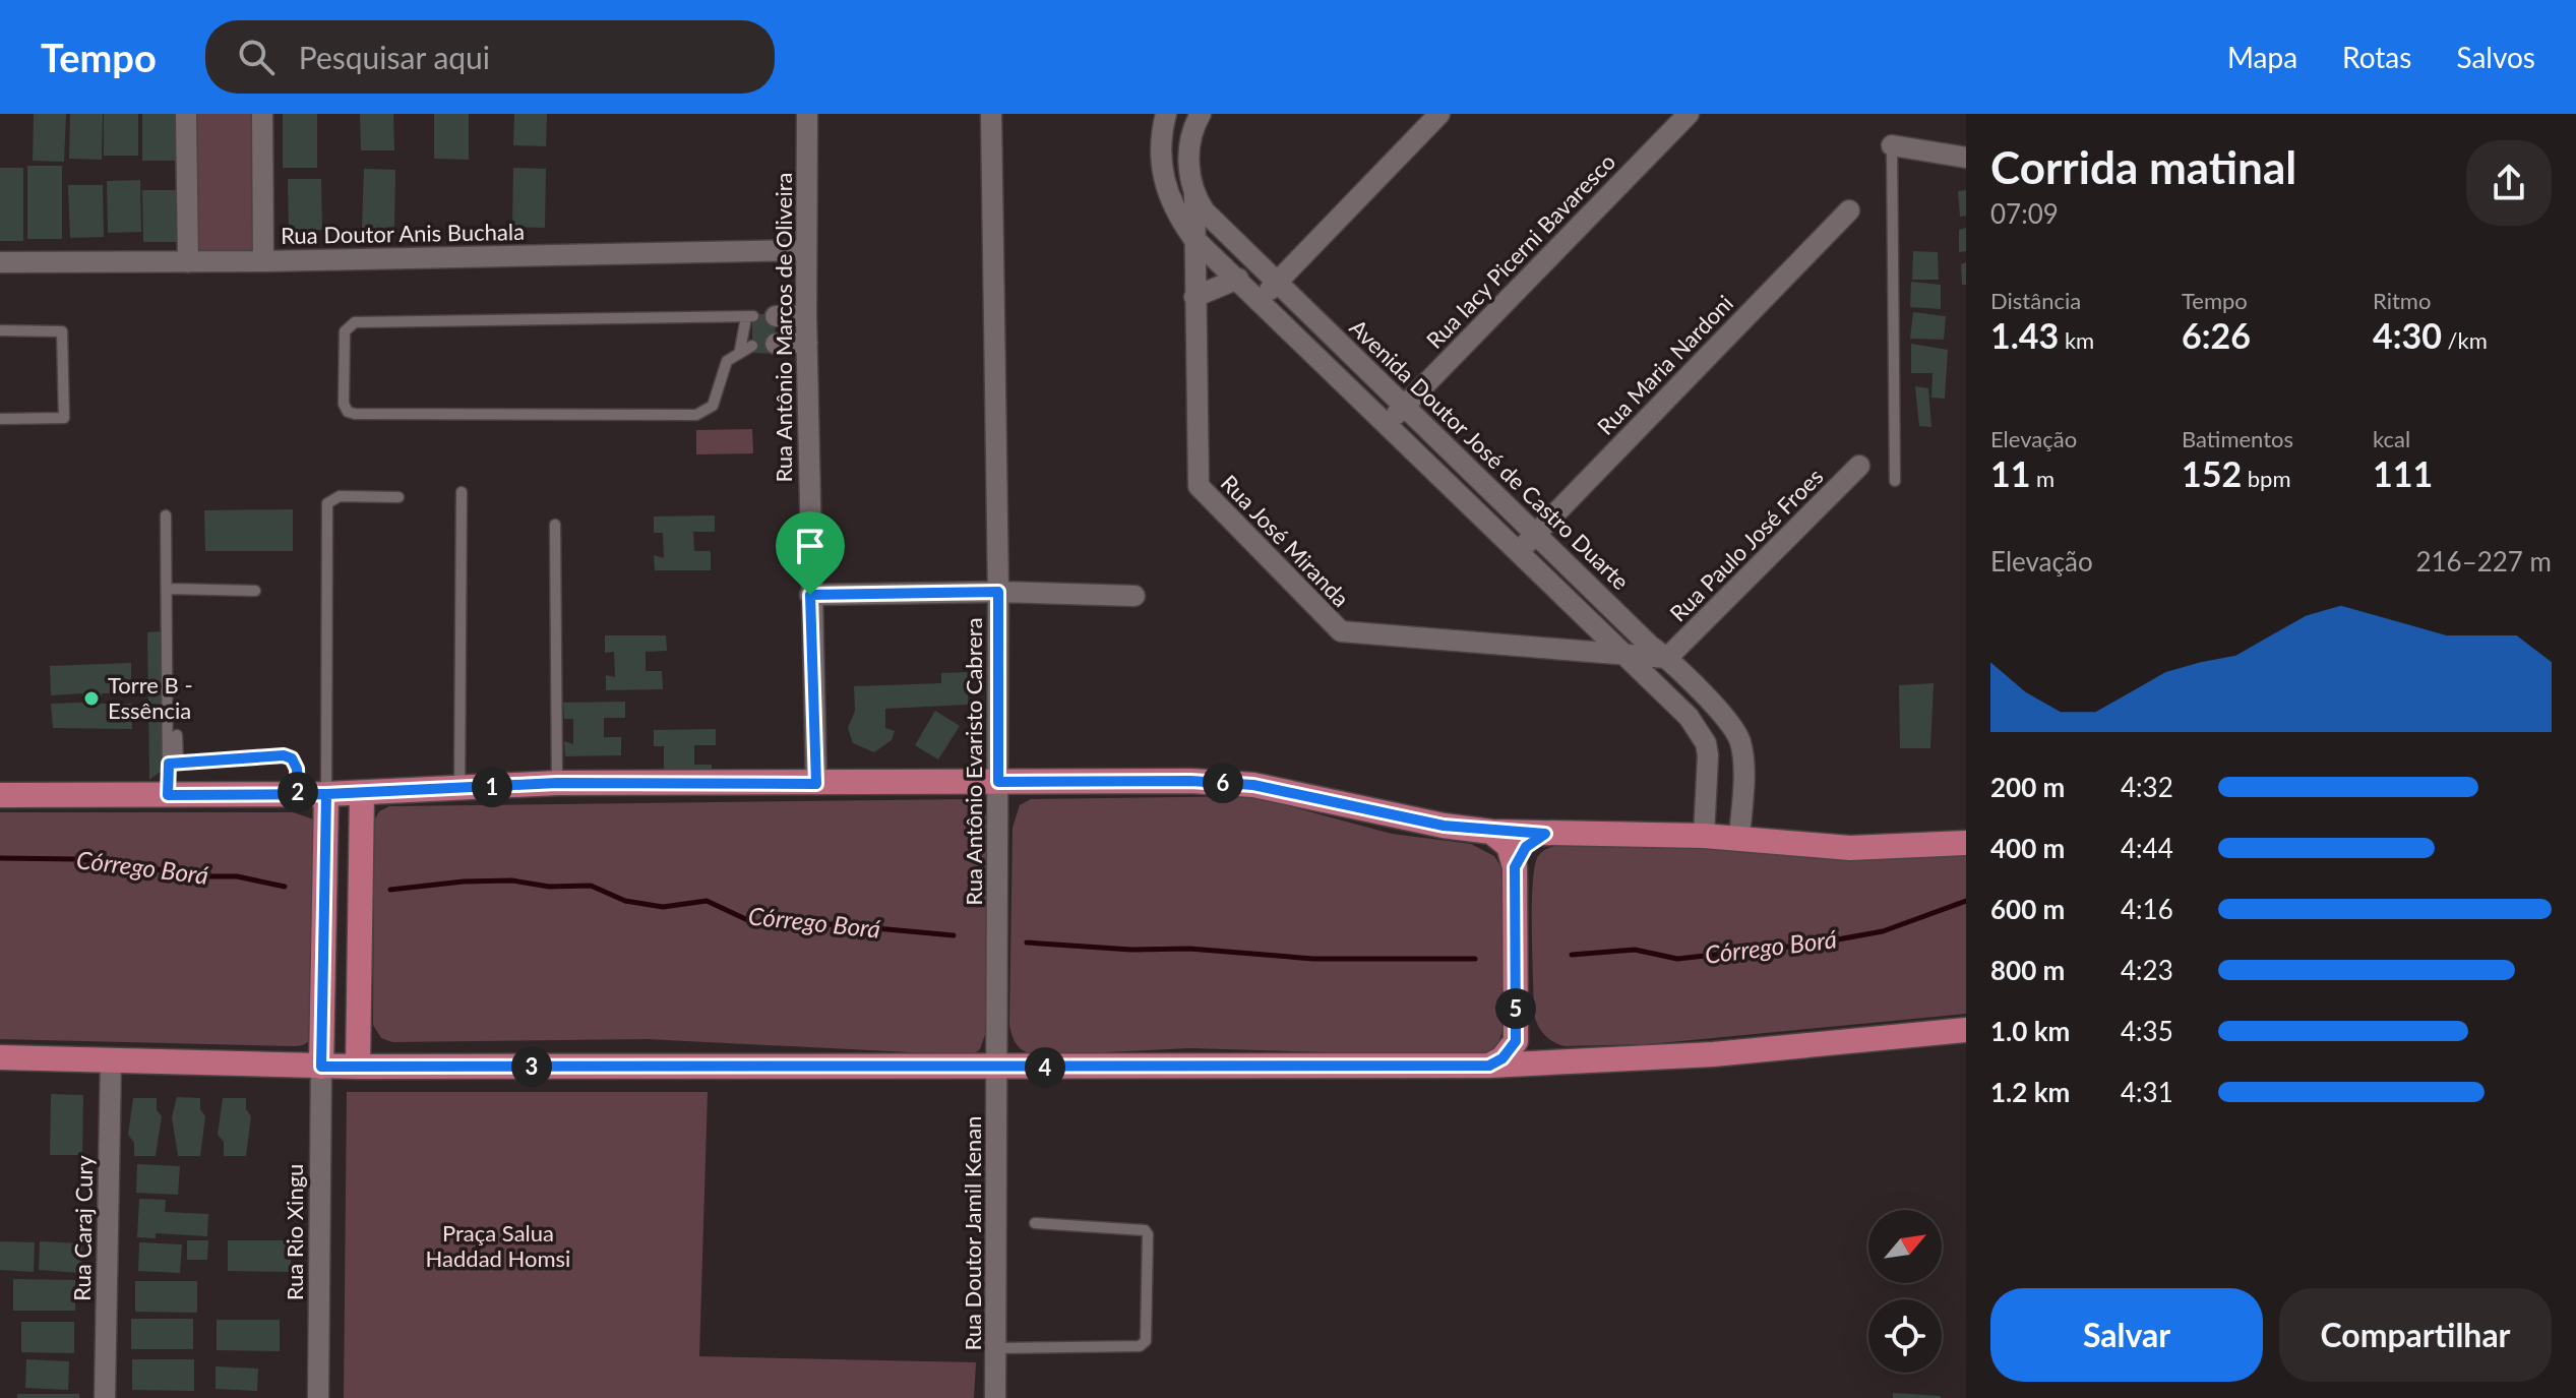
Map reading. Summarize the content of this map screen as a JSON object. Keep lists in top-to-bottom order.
{
  "streets": {
    "street": [
      "Rua Doutor Anis Buchala",
      "Rua Iacy Picerni Bavaresco",
      "Rua Antônio Marcos de Oliveira",
      "Rua Maria Nardoni",
      "Avenida Doutor José de Castro Duarte",
      "Rua José Miranda",
      "Rua Paulo José Froes",
      "Rua Antônio Evaristo Cabrera",
      "Rua Caraj Cury",
      "Rua Rio Xingu",
      "Rua Doutor Jamil Kenan"
    ]
  },
  "crossings": [
    ["Rua Doutor Anis Buchala", "Rua Antônio Marcos de Oliveira"],
    ["Rua Iacy Picerni Bavaresco", "Avenida Doutor José de Castro Duarte"],
    ["Rua Maria Nardoni", "Avenida Doutor José de Castro Duarte"],
    ["Avenida Doutor José de Castro Duarte", "Rua José Miranda"],
    ["Avenida Doutor José de Castro Duarte", "Rua Paulo José Froes"],
    ["Rua José Miranda", "Rua Paulo José Froes"],
    ["Rua Antônio Evaristo Cabrera", "Rua Doutor Jamil Kenan"]
  ],
  "water": ["Córrego Borá"],
  "parks": ["Praça Salua Haddad Homsi"],
  "places": ["Torre B - Essência"],
  "north": "top right",
  "page": {
    "header": "Tempo",
    "search": "Pesquisar aqui",
    "nav": ["Mapa", "Rotas", "Salvos"],
    "heading": ["Corrida matinal", "07:09"],
    "stats": [
      ["Distância", "1.43 km"],
      ["Tempo", "6:26"],
      ["Ritmo", "4:30 /km"],
      ["Elevação", "11 m"],
      ["Batimentos", "152 bpm"],
      ["kcal", "111"]
    ],
    "chart": ["Elevação", "216–227 m"],
    "list": [
      {
        "name": "200 m",
        "note": "4:32"
      },
      {
        "name": "400 m",
        "note": "4:44"
      },
      {
        "name": "600 m",
        "note": "4:16"
      },
      {
        "name": "800 m",
        "note": "4:23"
      },
      {
        "name": "1.0 km",
        "note": "4:35"
      },
      {
        "name": "1.2 km",
        "note": "4:31"
      }
    ],
    "pins": [
      "6",
      "1",
      "2",
      "5",
      "3",
      "4"
    ],
    "buttons": ["Salvar", "Compartilhar"]
  }
}
